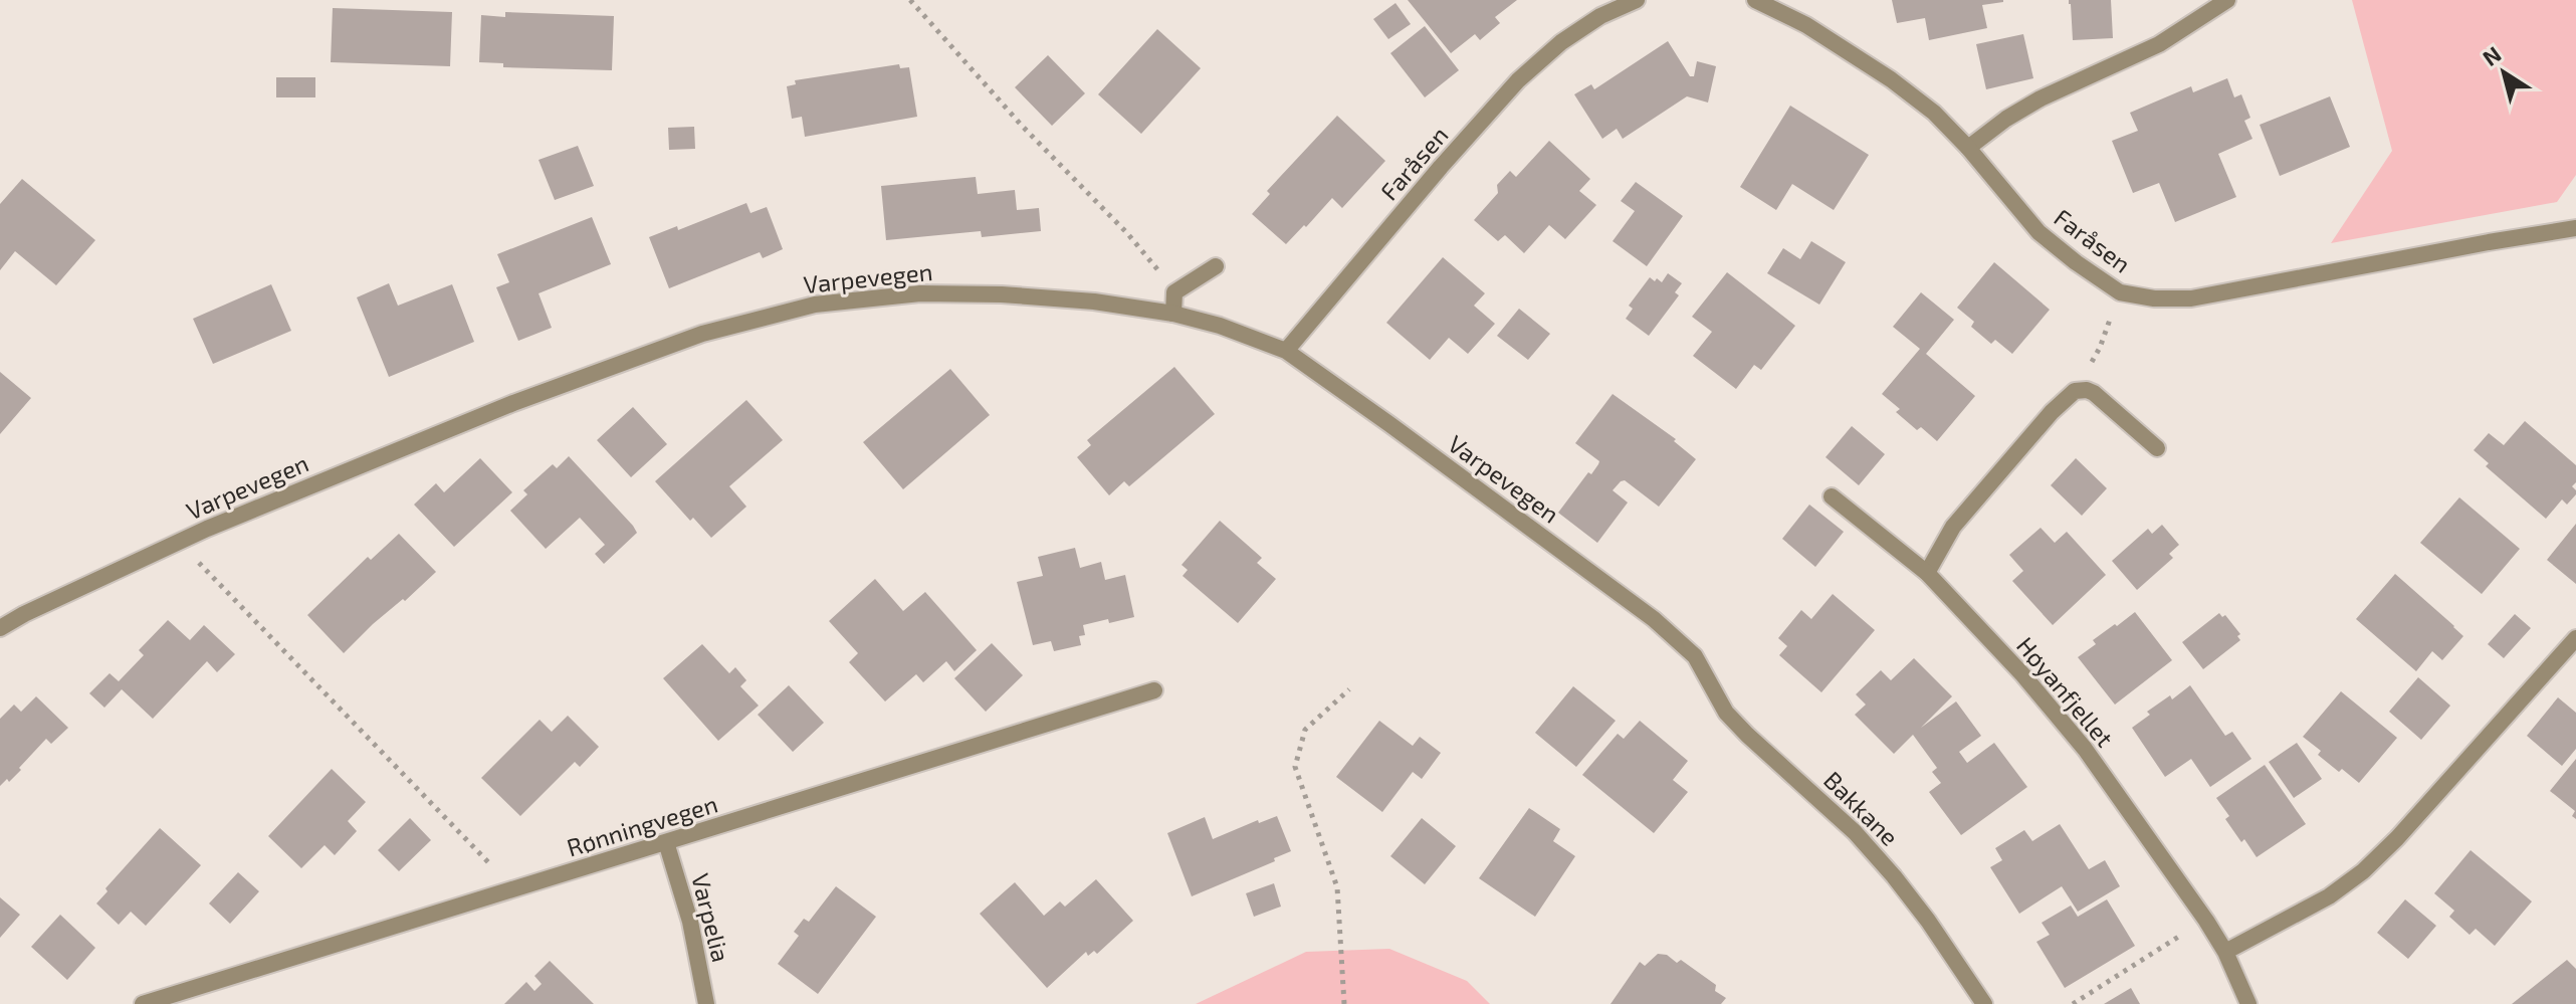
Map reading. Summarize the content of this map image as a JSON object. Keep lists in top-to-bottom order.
{
  "streets": {
    "street": [
      "Faråsen",
      "Varpevegen",
      "Høyanfjellet",
      "Bakkane",
      "Rønningvegen",
      "Varpelia"
    ]
  },
  "crossings": [
    ["Faråsen", "Varpevegen"],
    ["Varpevegen", "Bakkane"],
    ["Rønningvegen", "Varpelia"]
  ],
  "north": "top left"
}
